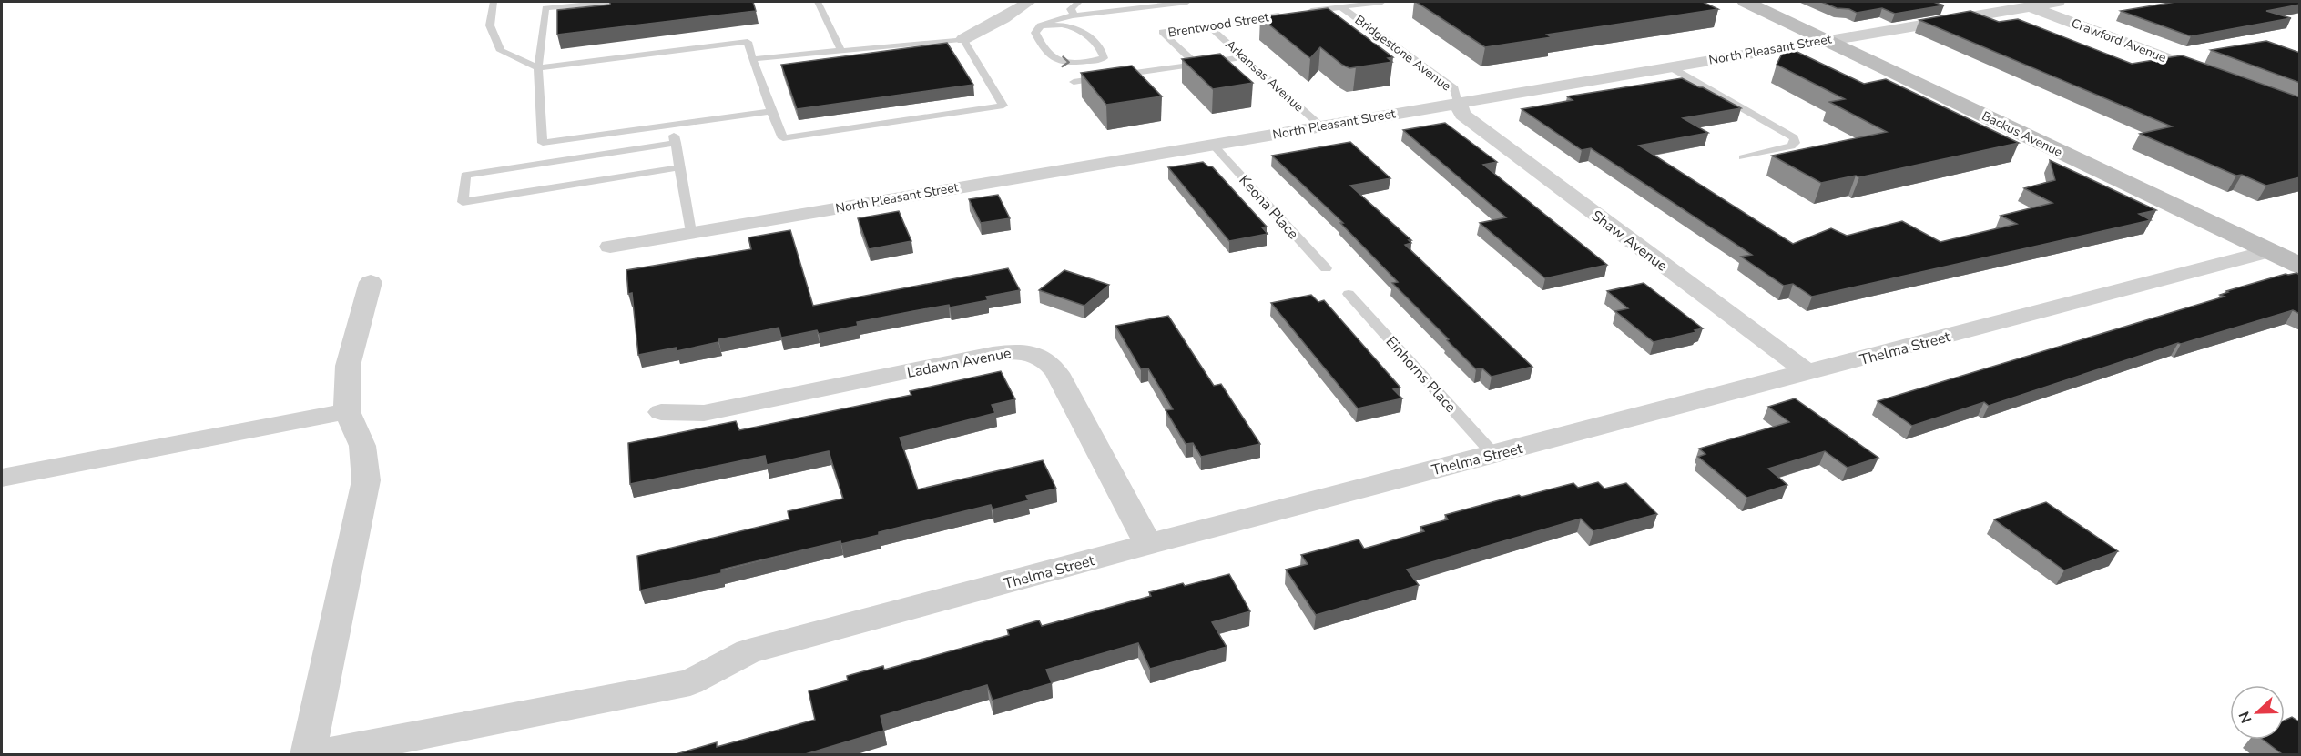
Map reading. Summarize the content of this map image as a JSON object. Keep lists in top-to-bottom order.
{
  "streets": {
    "street": [
      "Crawford Avenue",
      "North Pleasant Street",
      "Backus Avenue",
      "Shaw Avenue",
      "Thelma Street",
      "Ladawn Avenue"
    ],
    "lane": [
      "Brentwood Street",
      "Bridgestone Avenue",
      "Arkansas Avenue",
      "Keona Place",
      "Einhorns Place"
    ]
  },
  "crossings": [
    ["Brentwood Street", "Arkansas Avenue"],
    ["Crawford Avenue", "North Pleasant Street"],
    ["North Pleasant Street", "Bridgestone Avenue"],
    ["North Pleasant Street", "Arkansas Avenue"],
    ["North Pleasant Street", "Backus Avenue"],
    ["North Pleasant Street", "Keona Place"],
    ["North Pleasant Street", "Shaw Avenue"],
    ["Bridgestone Avenue", "Shaw Avenue"],
    ["Backus Avenue", "Thelma Street"],
    ["Shaw Avenue", "Thelma Street"],
    ["Thelma Street", "Ladawn Avenue"],
    ["Thelma Street", "Einhorns Place"]
  ],
  "north": "left"
}
